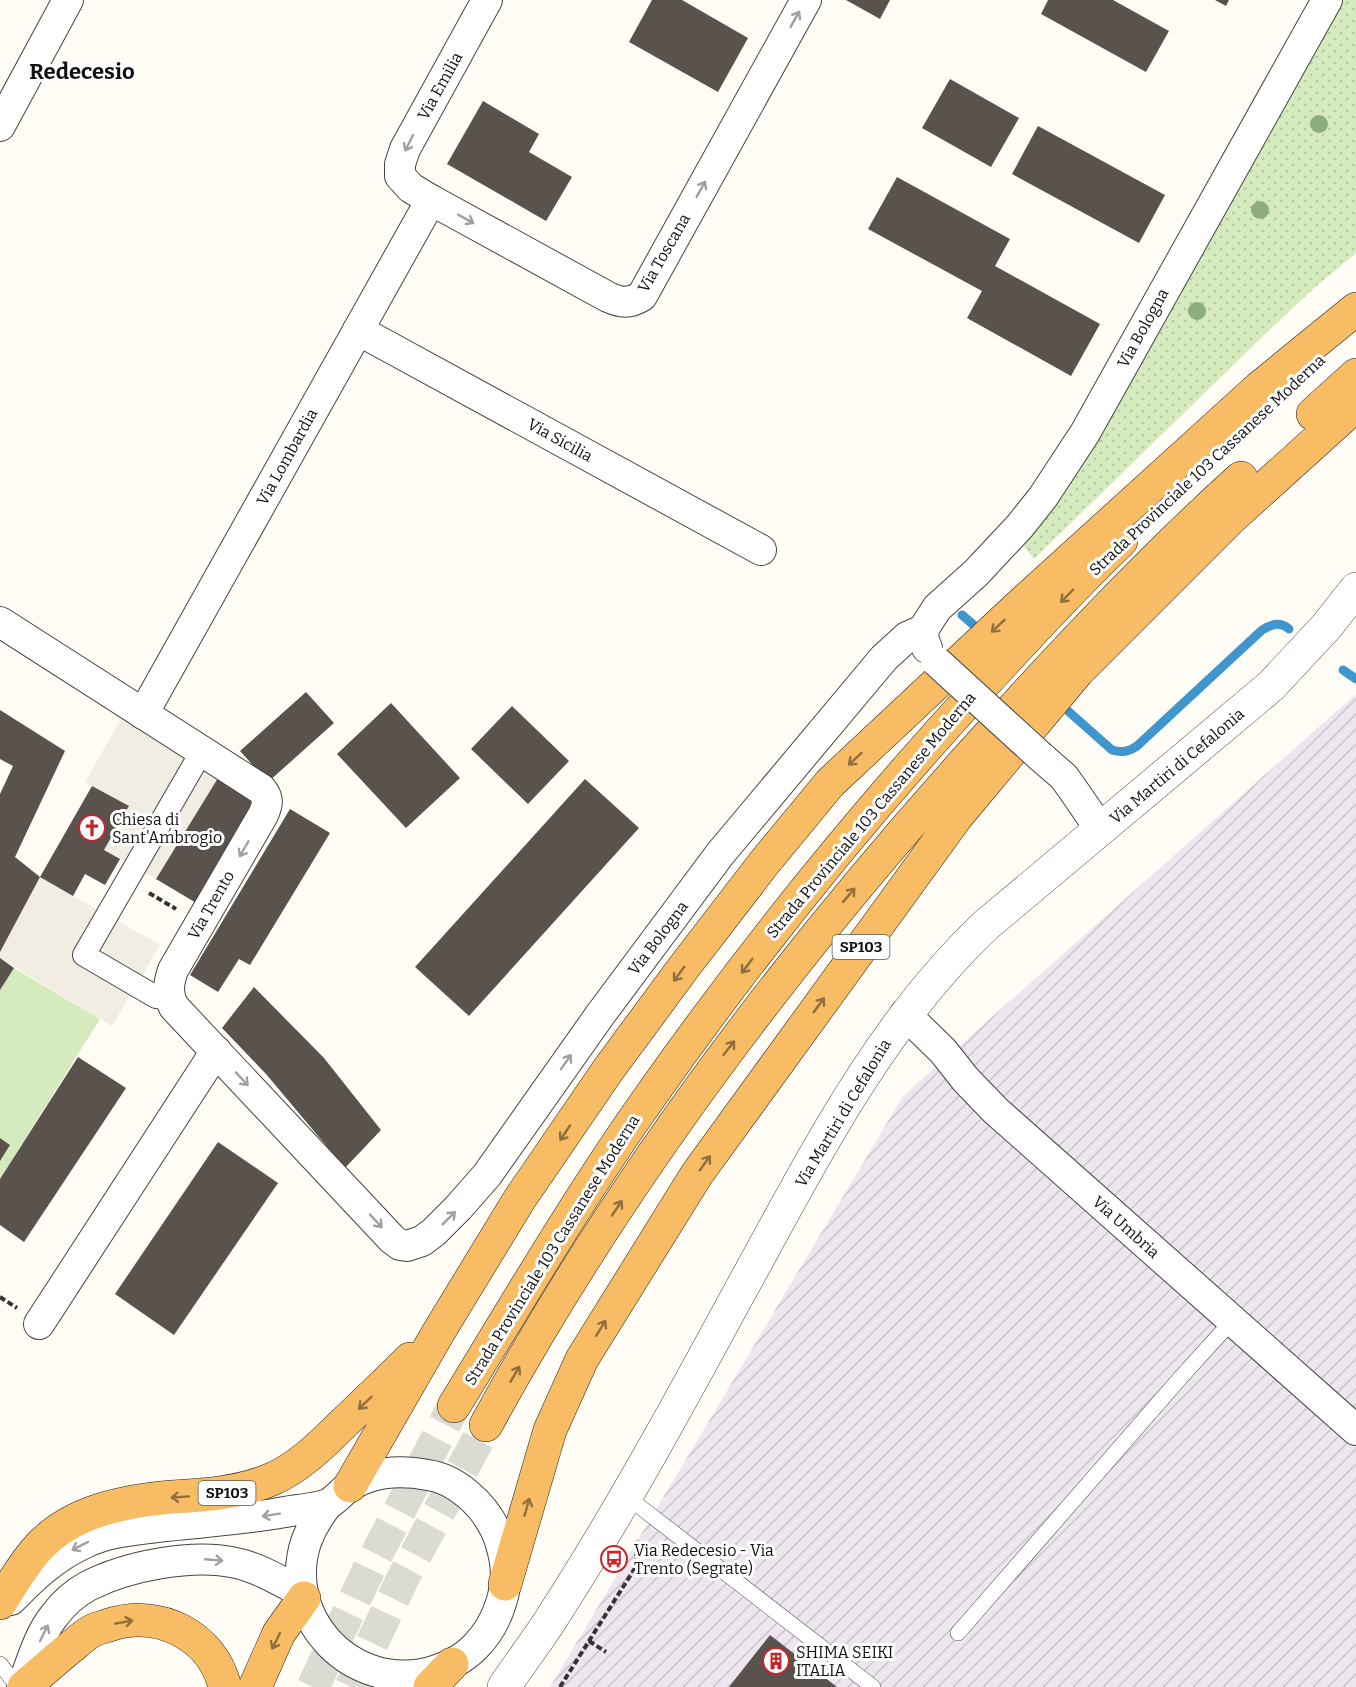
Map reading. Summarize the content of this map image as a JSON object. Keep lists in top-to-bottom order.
{
  "streets": {
    "highway": ["Strada Provinciale 103 Cassanese Moderna", "SP103"],
    "street": [
      "Via Emilia",
      "Via Toscana",
      "Via Bologna",
      "Via Sicilia",
      "Via Lombardia",
      "Via Martiri di Cefalonia",
      "Via Trento",
      "Via Umbria"
    ]
  },
  "crossings": [
    ["Via Emilia", "Via Toscana"],
    ["Via Toscana", "Via Lombardia"],
    ["Via Sicilia", "Via Lombardia"],
    ["Via Lombardia", "Via Trento"],
    ["Via Martiri di Cefalonia", "Via Umbria"]
  ],
  "one_way": ["Via Emilia"],
  "districts": ["Redecesio"],
  "places": {
    "church": ["Chiesa di Sant'Ambrogio"],
    "bus stop": ["Via Redecesio - Via Trento (Segrate)"],
    "building": ["SHIMA SEIKI ITALIA"]
  }
}
